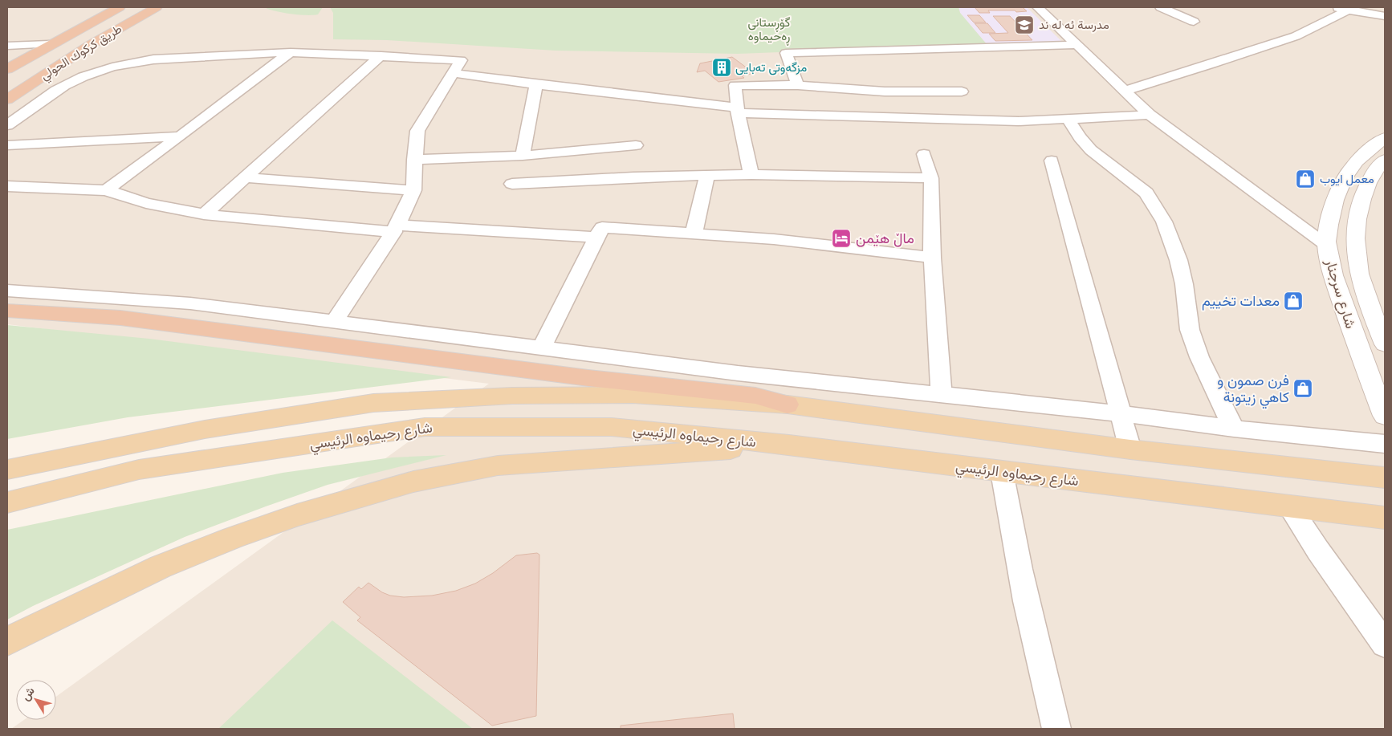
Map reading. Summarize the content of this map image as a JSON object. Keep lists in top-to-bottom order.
{
  "streets": {
    "highway": ["طريق كركوك الحولي"],
    "main road": ["شارع رحيماوه الرئيسي"],
    "street": ["شارع سرجنار"]
  },
  "parks": ["گۆڕستانی ڕەحیماوە"],
  "places": {
    "school or university": ["مدرسة ئه له ند"],
    "building": ["مزگەوتی تەبایی"],
    "shop": ["معمل ايوب", "معدات تخييم", "فرن صمون و كاهي زيتونة"],
    "hotel": ["ماڵ هێمن"]
  },
  "north": "top left"
}
